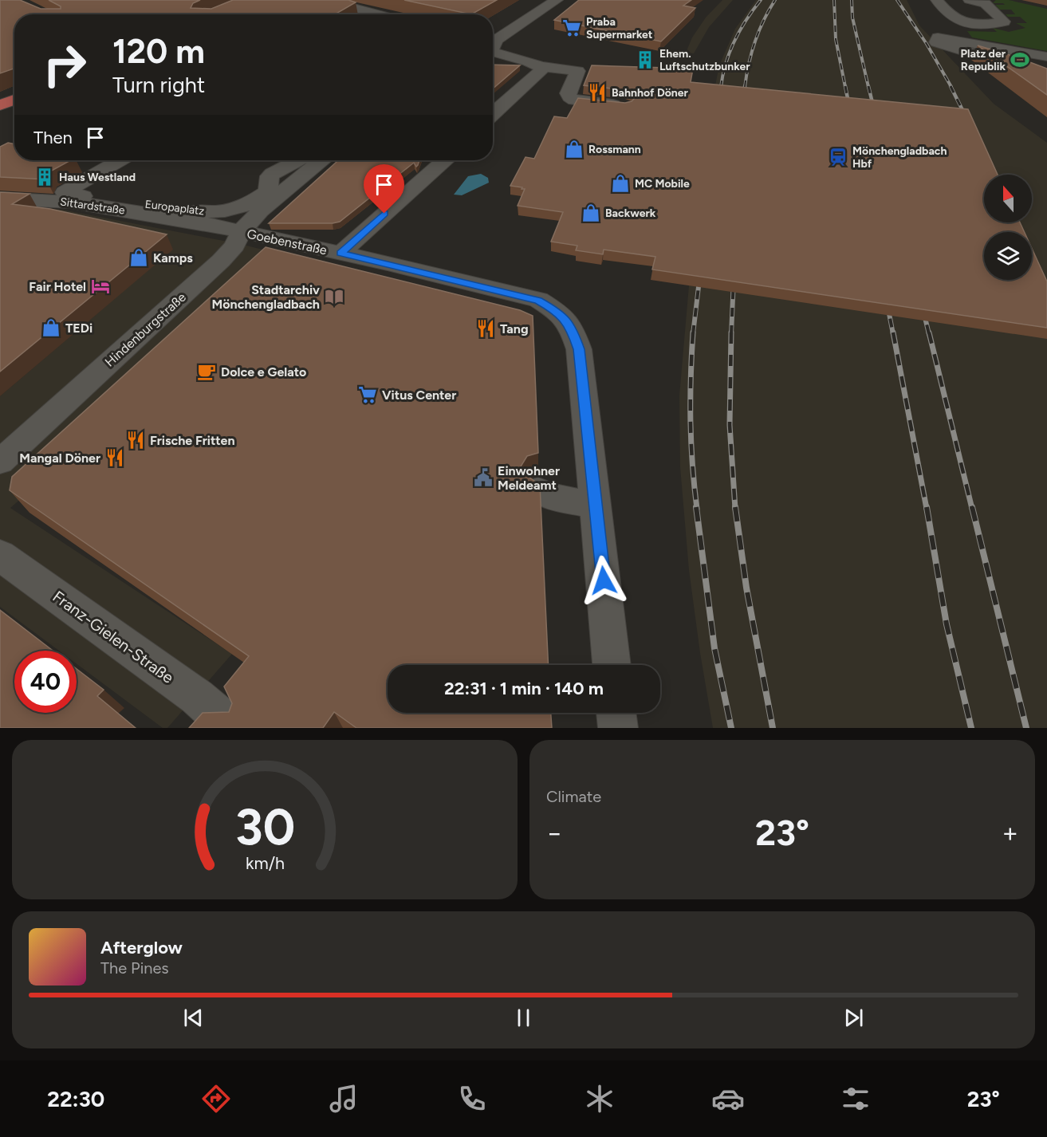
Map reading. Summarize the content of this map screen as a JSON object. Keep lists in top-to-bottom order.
{
  "streets": {
    "street": [
      "Sittardstraße",
      "Europaplatz",
      "Goebenstraße",
      "Hindenburgstraße",
      "Franz-Gielen-Straße"
    ]
  },
  "crossings": [
    ["Sittardstraße", "Goebenstraße"],
    ["Sittardstraße", "Hindenburgstraße"],
    ["Goebenstraße", "Hindenburgstraße"]
  ],
  "places": {
    "supermarket": ["Praba Supermarket", "Vitus Center"],
    "building": ["Ehem. Luftschutzbunker", "Haus Westland"],
    "sports": ["Platz der Republik"],
    "restaurant": [
      "Bahnhof Döner",
      "Tang",
      "Frische Fritten",
      "Mangal Döner"
    ],
    "shop": [
      "Rossmann",
      "MC Mobile",
      "Backwerk",
      "Kamps",
      "TEDi"
    ],
    "station": ["Mönchengladbach Hbf"],
    "hotel": ["Fair Hotel"],
    "library": ["Stadtarchiv Mönchengladbach"],
    "cafe": ["Dolce e Gelato"],
    "public building": ["Einwohner Meldeamt"]
  },
  "north": "top",
  "page": {
    "turn": ["120 m", "Turn right"],
    "then": "Then",
    "limit": "40",
    "trip": "22:31 · 1 min · 140 m",
    "tile": "Climate",
    "heat": ["−", "23°", "+"],
    "song": ["Afterglow", "The Pines"],
    "tabs": ["22:30", "23°"],
    "gauge": ["30", "km/h"]
  }
}
